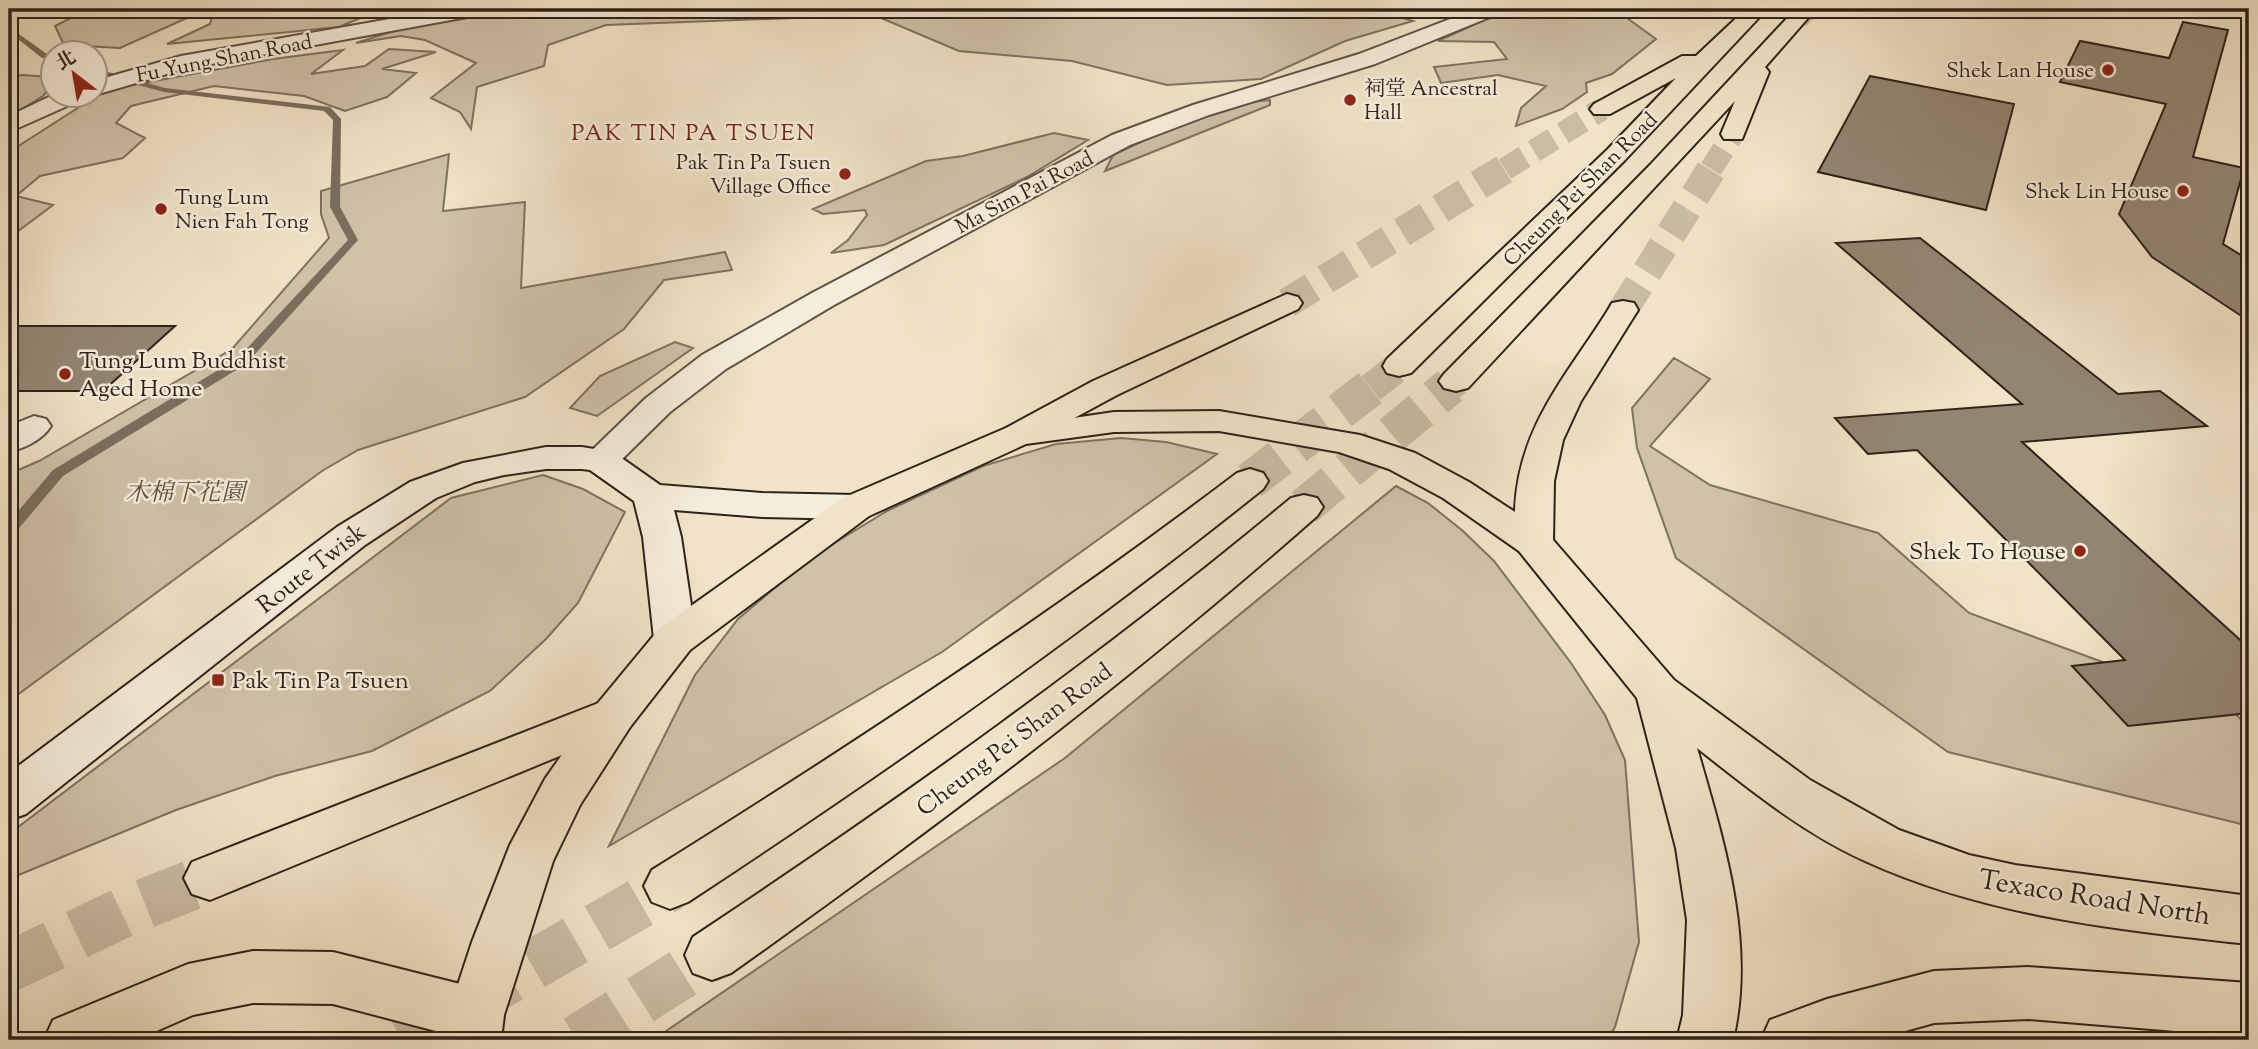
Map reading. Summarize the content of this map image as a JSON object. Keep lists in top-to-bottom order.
{
  "streets": {
    "main road": ["Cheung Pei Shan Road", "Texaco Road North"],
    "street": ["Fu Yung Shan Road", "Ma Sim Pai Road", "Route Twisk"]
  },
  "crossings": [
    ["Ma Sim Pai Road", "Route Twisk"]
  ],
  "districts": ["PAK TIN PA TSUEN"],
  "parks": ["木棉下花園"],
  "places": {
    "other": [
      "Shek Lan House",
      "祠堂 Ancestral Hall",
      "Pak Tin Pa Tsuen Village Office",
      "Shek Lin House",
      "Tung Lum Nien Fah Tong",
      "Tung Lum Buddhist Aged Home",
      "Shek To House"
    ],
    "transit": ["Pak Tin Pa Tsuen"]
  },
  "north": "top left"
}
